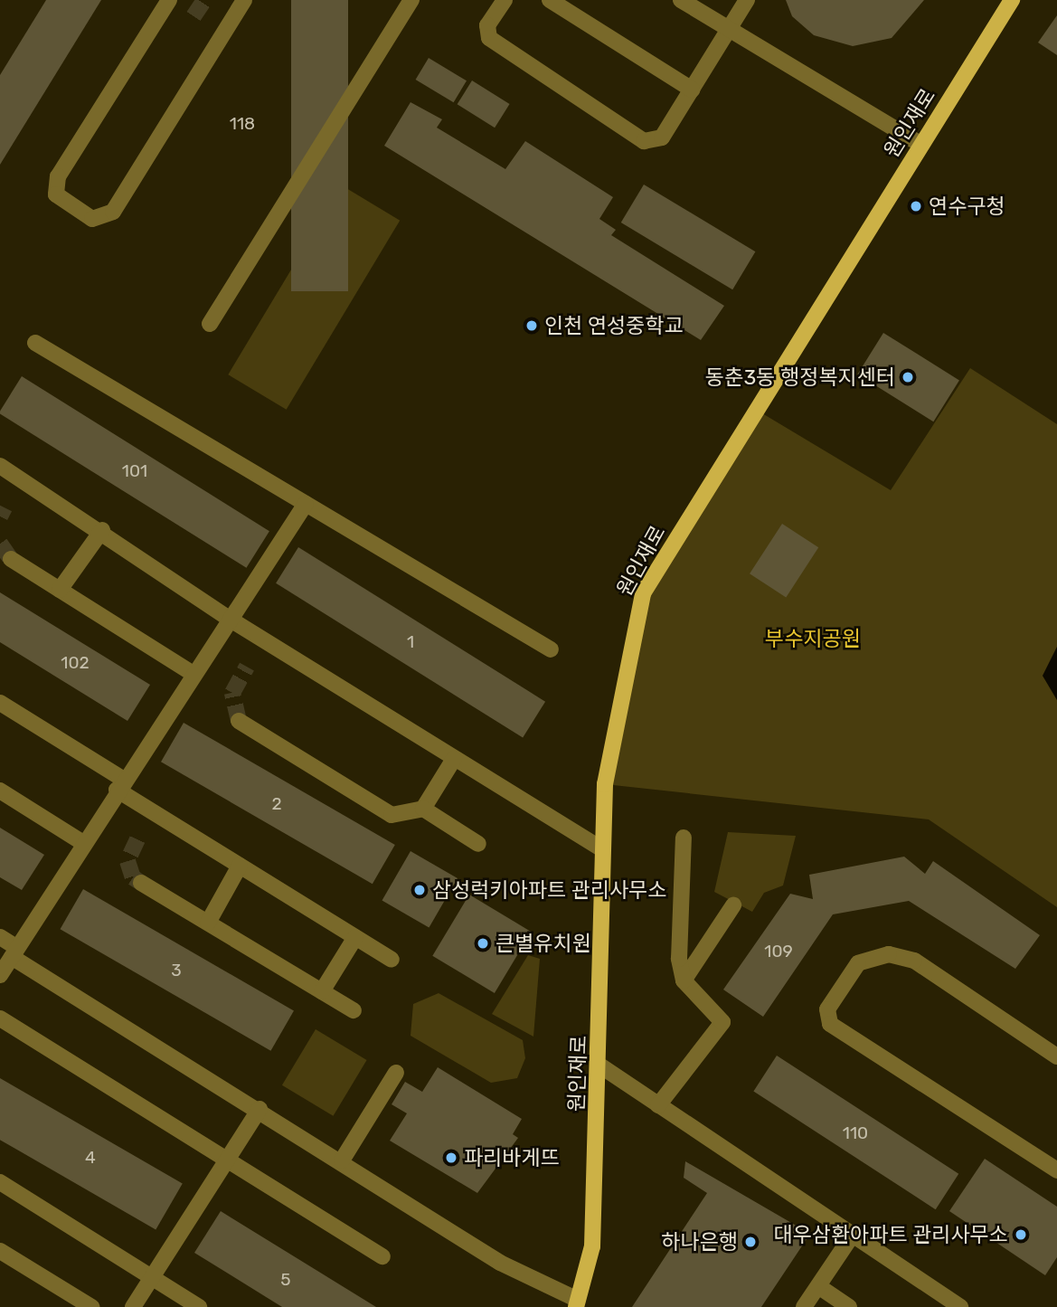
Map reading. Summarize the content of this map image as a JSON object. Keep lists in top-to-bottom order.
{
  "streets": {
    "main road": ["원인재로"]
  },
  "parks": ["부수지공원"],
  "places": [
    "연수구청",
    "인천 연성중학교",
    "동춘3동 행정복지센터",
    "삼성럭키아파트 관리사무소",
    "큰별유치원",
    "파리바게뜨",
    "대우삼환아파트 관리사무소",
    "하나은행"
  ],
  "house_numbers": [
    "118",
    "101",
    "1",
    "102",
    "2",
    "109",
    "3",
    "110",
    "4",
    "5"
  ]
}
